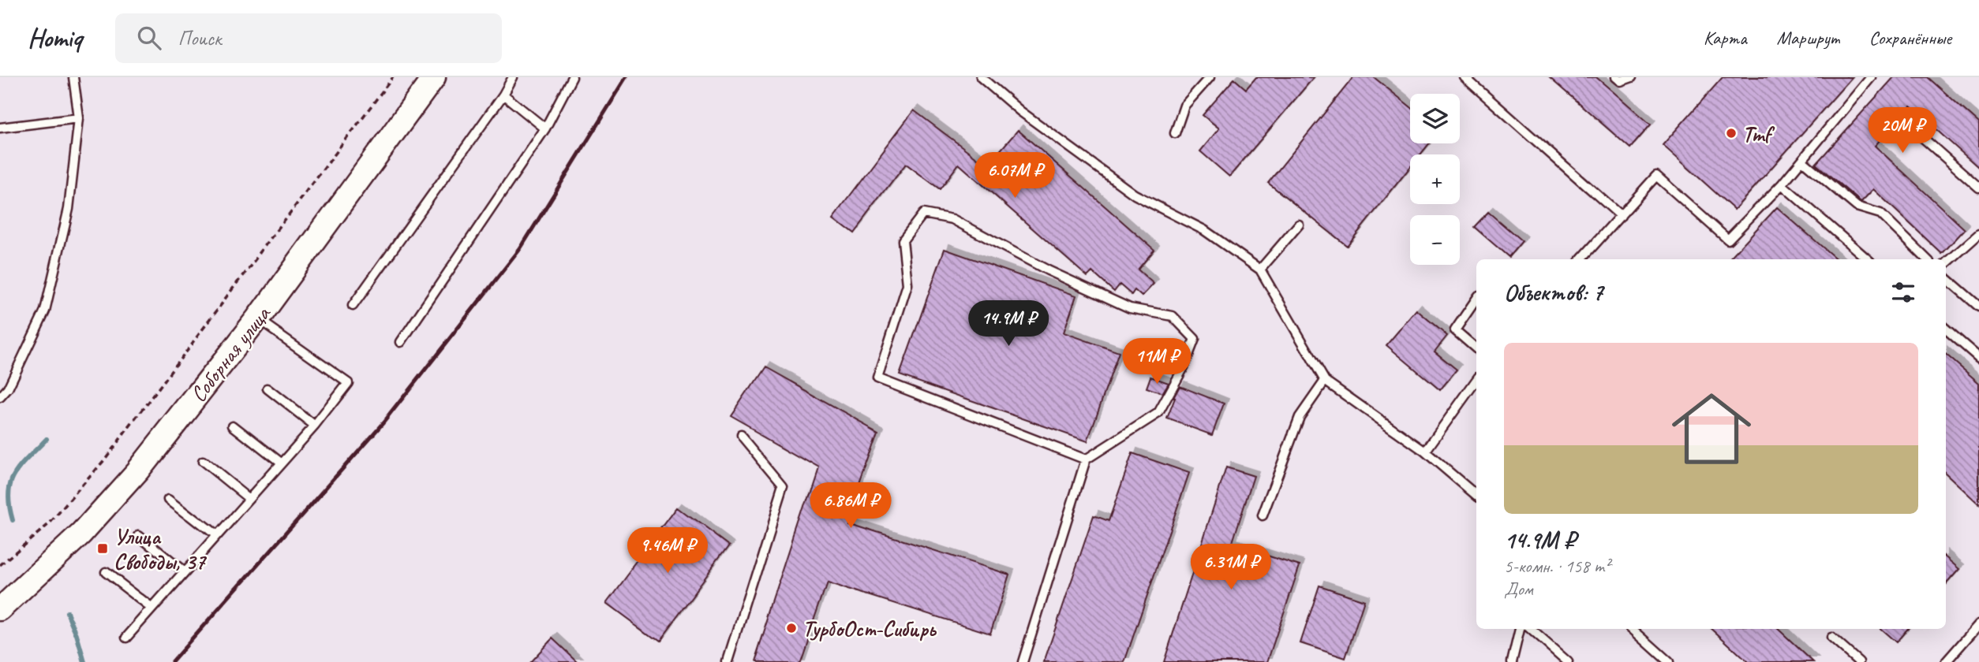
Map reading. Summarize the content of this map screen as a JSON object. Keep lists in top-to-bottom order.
{
  "streets": {
    "street": ["Соборная улица"]
  },
  "places": {
    "other": ["Tmf", "ТурбоОст-Сибирь"],
    "transit": ["Улица Свободы, 37"]
  },
  "page": {
    "header": "Homiq",
    "search": "Поиск",
    "nav": ["Карта", "Маршрут", "Сохранённые"],
    "map_buttons": ["+", "−"],
    "price": [
      "20M ₽",
      "6.07M ₽",
      "14.9M ₽",
      "11M ₽",
      "6.86M ₽",
      "9.46M ₽",
      "6.31M ₽"
    ],
    "heading": "Объектов: 7",
    "list": [
      {
        "name": "14.9M ₽",
        "note": "5-комн. · 158 m² · Дом"
      }
    ]
  }
}
